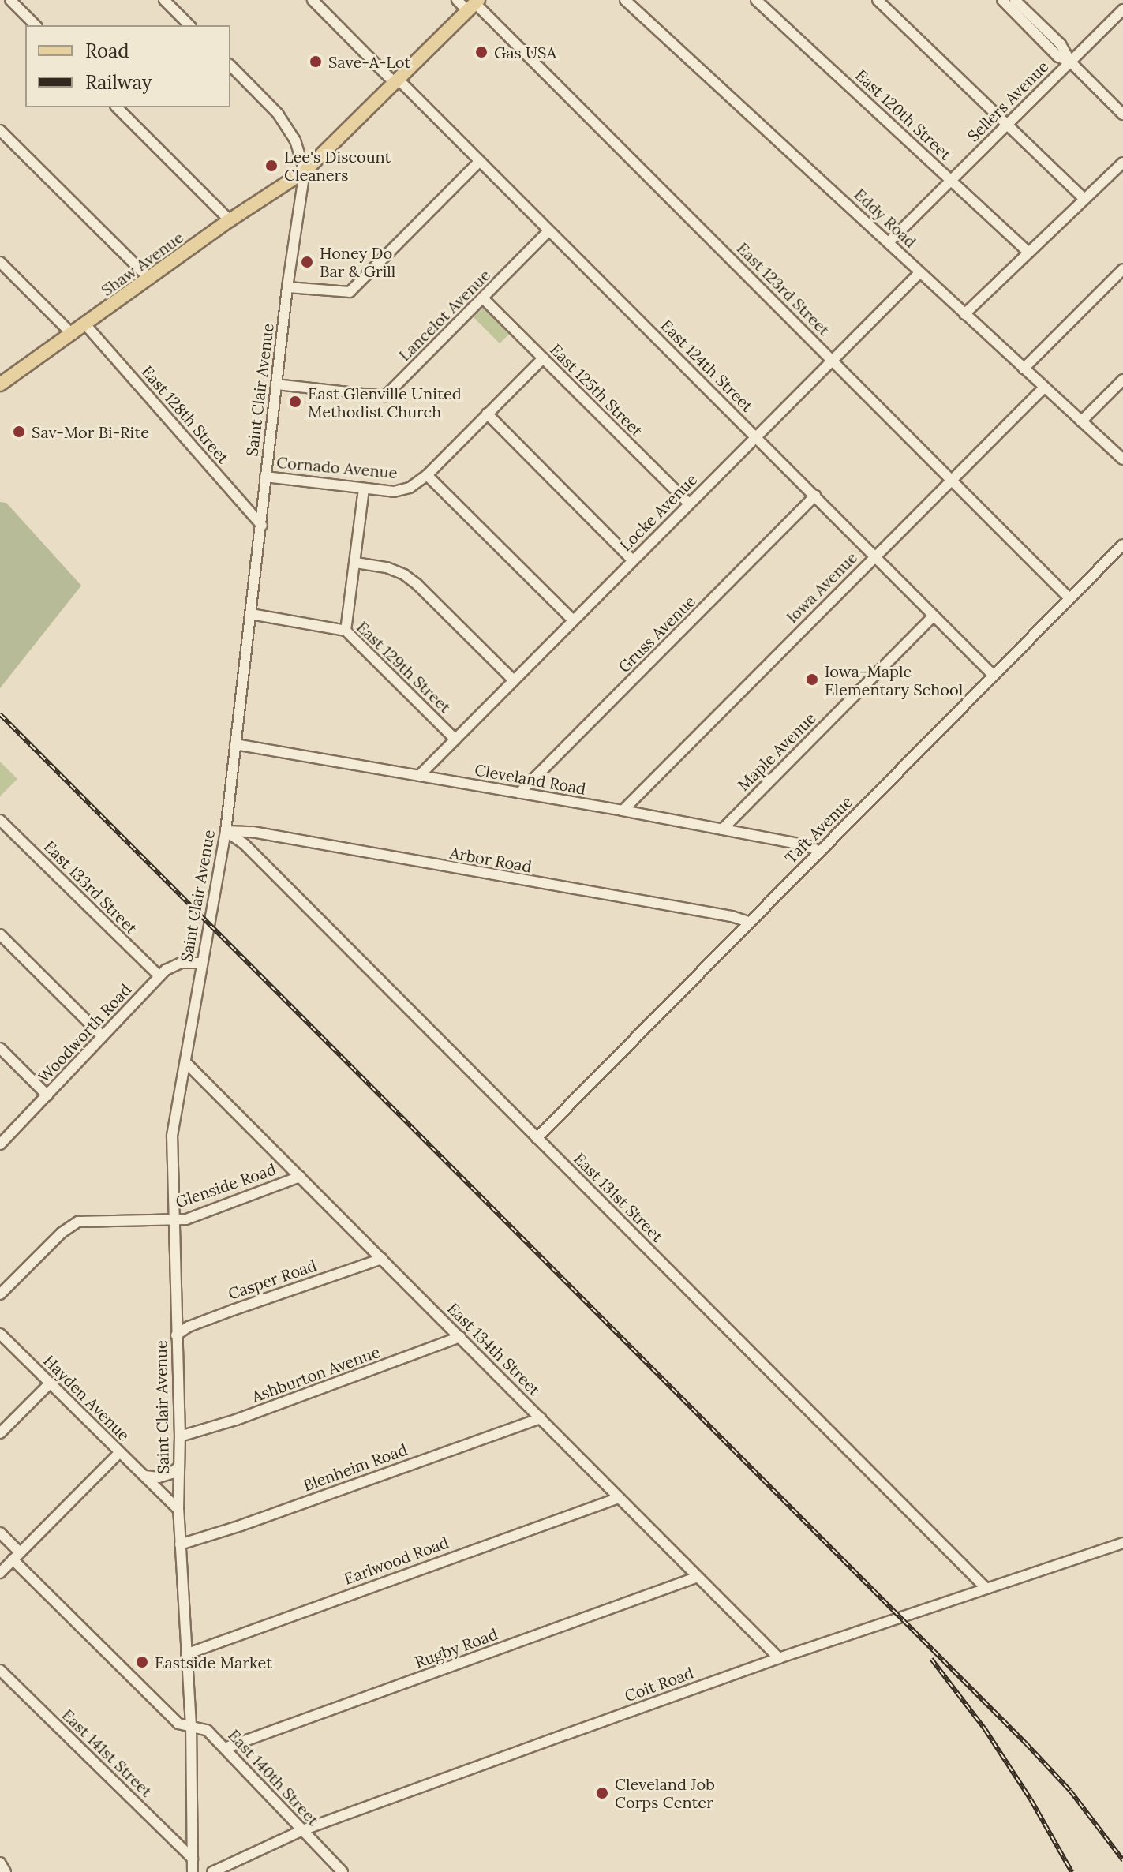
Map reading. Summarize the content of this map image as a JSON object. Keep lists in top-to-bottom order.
{
  "streets": {
    "main road": ["Shaw Avenue"],
    "street": [
      "Sellers Avenue",
      "East 120th Street",
      "Eddy Road",
      "East 123rd Street",
      "Lancelot Avenue",
      "East 124th Street",
      "Saint Clair Avenue",
      "East 125th Street",
      "East 128th Street",
      "Cornado Avenue",
      "Locke Avenue",
      "Iowa Avenue",
      "Gruss Avenue",
      "East 129th Street",
      "Maple Avenue",
      "Cleveland Road",
      "Taft Avenue",
      "Arbor Road",
      "East 133rd Street",
      "Woodworth Road",
      "Glenside Road",
      "East 131st Street",
      "Casper Road",
      "East 134th Street",
      "Ashburton Avenue",
      "Hayden Avenue",
      "Blenheim Road",
      "Earlwood Road",
      "Rugby Road",
      "Coit Road",
      "East 141st Street",
      "East 140th Street"
    ]
  },
  "crossings": [
    ["Sellers Avenue", "East 120th Street"],
    ["Sellers Avenue", "Eddy Road"],
    ["Eddy Road", "Locke Avenue"],
    ["Eddy Road", "Iowa Avenue"],
    ["Shaw Avenue", "Saint Clair Avenue"],
    ["Shaw Avenue", "East 128th Street"],
    ["East 123rd Street", "Locke Avenue"],
    ["East 123rd Street", "Iowa Avenue"],
    ["East 123rd Street", "Taft Avenue"],
    ["Lancelot Avenue", "East 124th Street"],
    ["Lancelot Avenue", "Saint Clair Avenue"],
    ["Lancelot Avenue", "East 125th Street"],
    ["East 124th Street", "Locke Avenue"],
    ["East 124th Street", "Iowa Avenue"],
    ["East 124th Street", "Gruss Avenue"],
    ["East 124th Street", "Maple Avenue"],
    ["East 124th Street", "Taft Avenue"],
    ["Saint Clair Avenue", "East 128th Street"],
    ["Saint Clair Avenue", "Cornado Avenue"],
    ["Saint Clair Avenue", "East 129th Street"],
    ["Saint Clair Avenue", "Cleveland Road"],
    ["Saint Clair Avenue", "Arbor Road"],
    ["Saint Clair Avenue", "Woodworth Road"],
    ["Saint Clair Avenue", "Glenside Road"],
    ["Saint Clair Avenue", "East 131st Street"],
    ["Saint Clair Avenue", "Casper Road"],
    ["Saint Clair Avenue", "East 134th Street"],
    ["Saint Clair Avenue", "Ashburton Avenue"],
    ["Saint Clair Avenue", "Hayden Avenue"],
    ["Saint Clair Avenue", "Blenheim Road"],
    ["Saint Clair Avenue", "Earlwood Road"],
    ["Saint Clair Avenue", "East 141st Street"],
    ["Saint Clair Avenue", "East 140th Street"],
    ["East 125th Street", "Cornado Avenue"],
    ["East 125th Street", "Locke Avenue"],
    ["Locke Avenue", "East 129th Street"],
    ["Locke Avenue", "Cleveland Road"],
    ["Iowa Avenue", "Cleveland Road"],
    ["Gruss Avenue", "Cleveland Road"],
    ["Maple Avenue", "Cleveland Road"],
    ["Cleveland Road", "Taft Avenue"],
    ["Taft Avenue", "Arbor Road"],
    ["Taft Avenue", "East 131st Street"],
    ["Arbor Road", "East 131st Street"],
    ["East 133rd Street", "Woodworth Road"],
    ["Glenside Road", "East 134th Street"],
    ["East 131st Street", "Coit Road"],
    ["Casper Road", "East 134th Street"],
    ["East 134th Street", "Ashburton Avenue"],
    ["East 134th Street", "Blenheim Road"],
    ["East 134th Street", "Earlwood Road"],
    ["East 134th Street", "Rugby Road"],
    ["East 134th Street", "Coit Road"],
    ["Rugby Road", "East 140th Street"],
    ["Coit Road", "East 140th Street"]
  ],
  "places": [
    "Gas USA",
    "Save-A-Lot",
    "Lee's Discount Cleaners",
    "Honey Do Bar & Grill",
    "East Glenville United Methodist Church",
    "Sav-Mor Bi-Rite",
    "Iowa-Maple Elementary School",
    "Eastside Market",
    "Cleveland Job Corps Center"
  ],
  "legend": ["Road", "Railway"]
}
